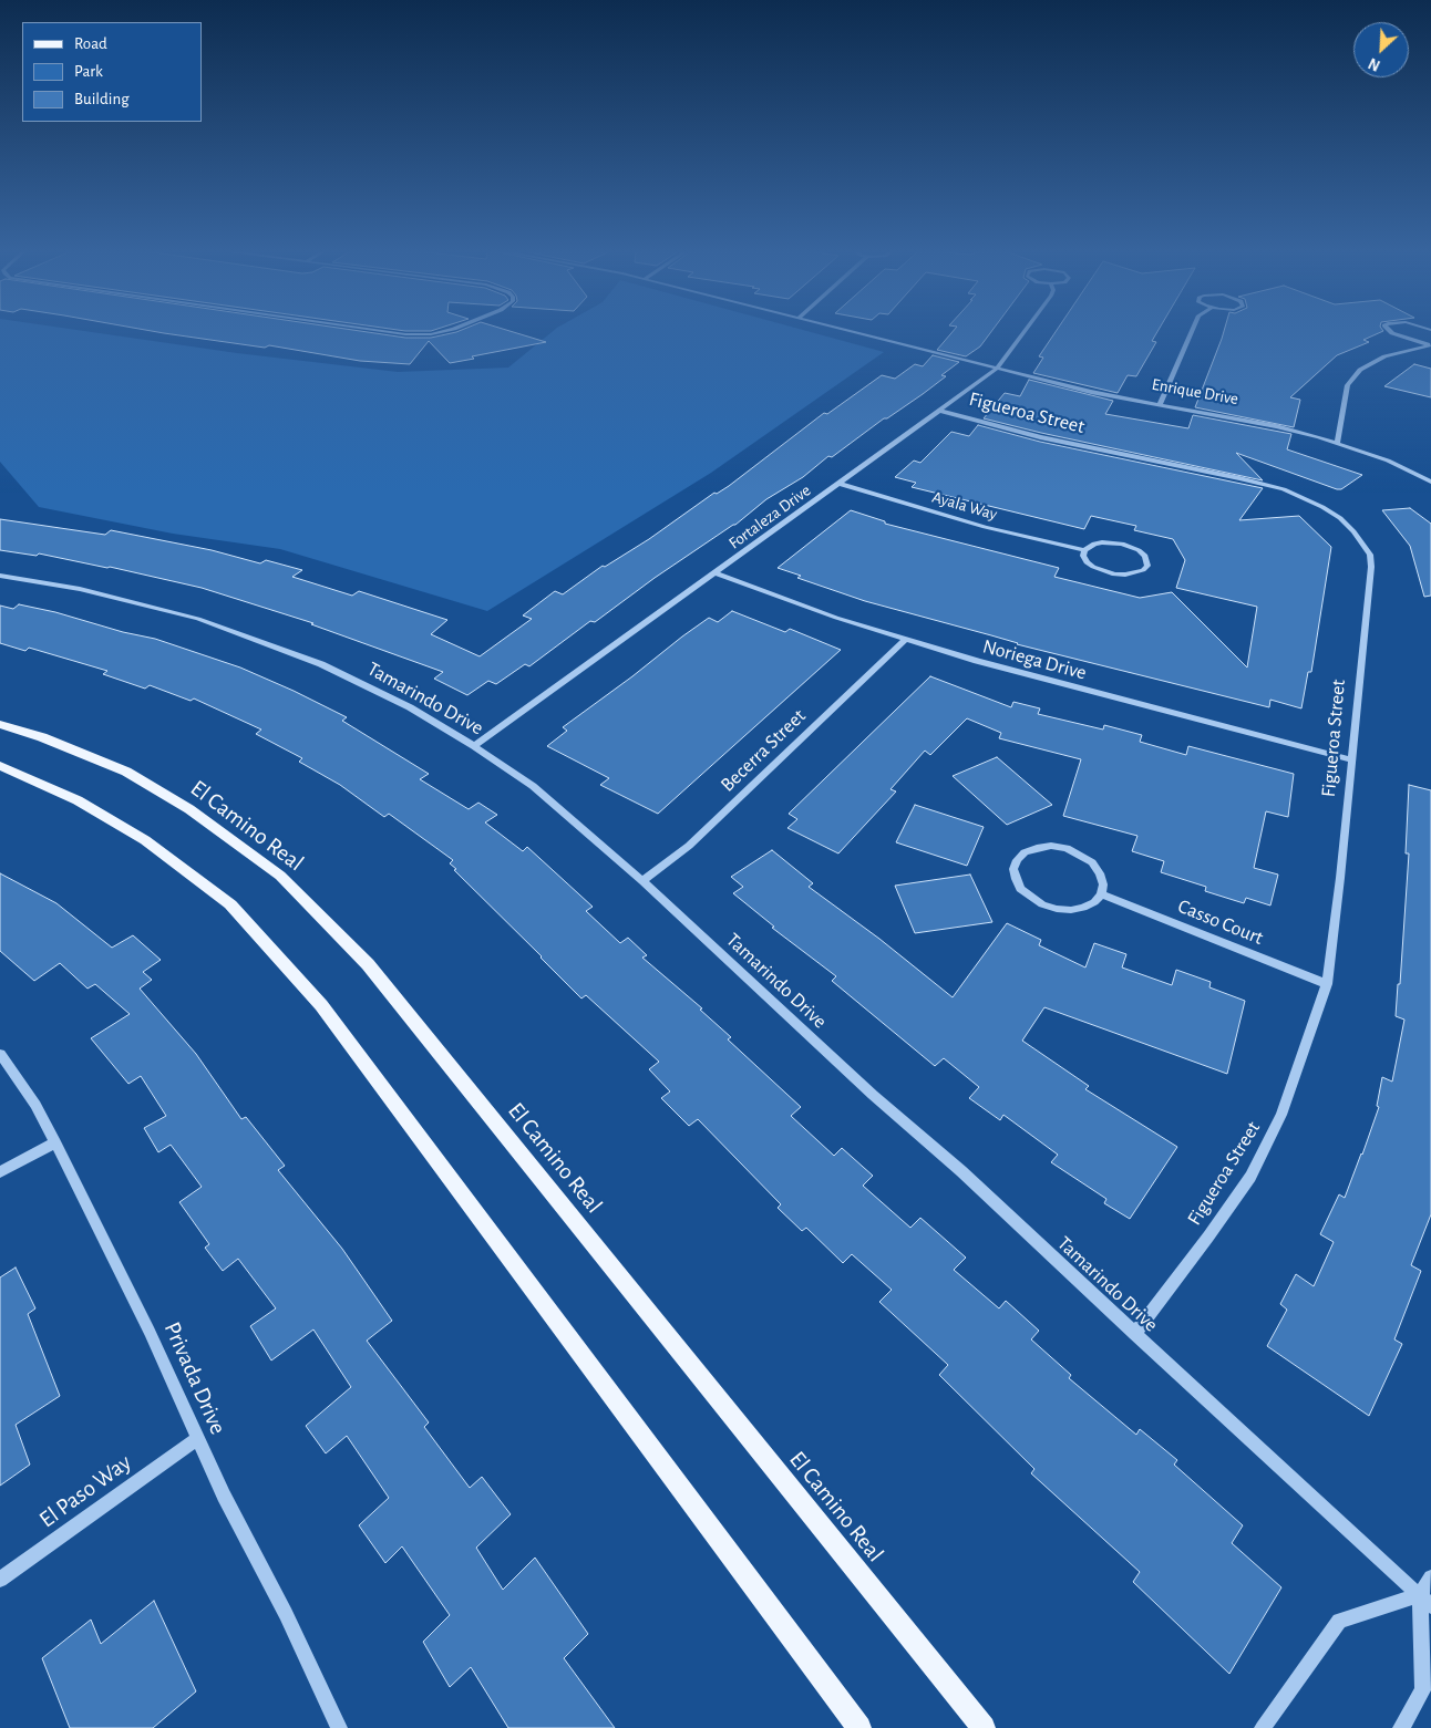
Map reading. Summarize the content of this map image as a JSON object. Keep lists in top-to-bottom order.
{
  "streets": {
    "main road": ["El Camino Real"],
    "street": [
      "Enrique Drive",
      "Figueroa Street",
      "Ayala Way",
      "Fortaleza Drive",
      "Noriega Drive",
      "Tamarindo Drive",
      "Becerra Street",
      "Casso Court",
      "Privada Drive",
      "El Paso Way"
    ]
  },
  "crossings": [
    ["Enrique Drive", "Fortaleza Drive"],
    ["Figueroa Street", "Fortaleza Drive"],
    ["Figueroa Street", "Noriega Drive"],
    ["Figueroa Street", "Tamarindo Drive"],
    ["Figueroa Street", "Casso Court"],
    ["Ayala Way", "Fortaleza Drive"],
    ["Fortaleza Drive", "Noriega Drive"],
    ["Fortaleza Drive", "Tamarindo Drive"],
    ["Noriega Drive", "Becerra Street"],
    ["Tamarindo Drive", "Becerra Street"],
    ["Privada Drive", "El Paso Way"]
  ],
  "legend": ["Road", "Park", "Building"],
  "north": "bottom left"
}
